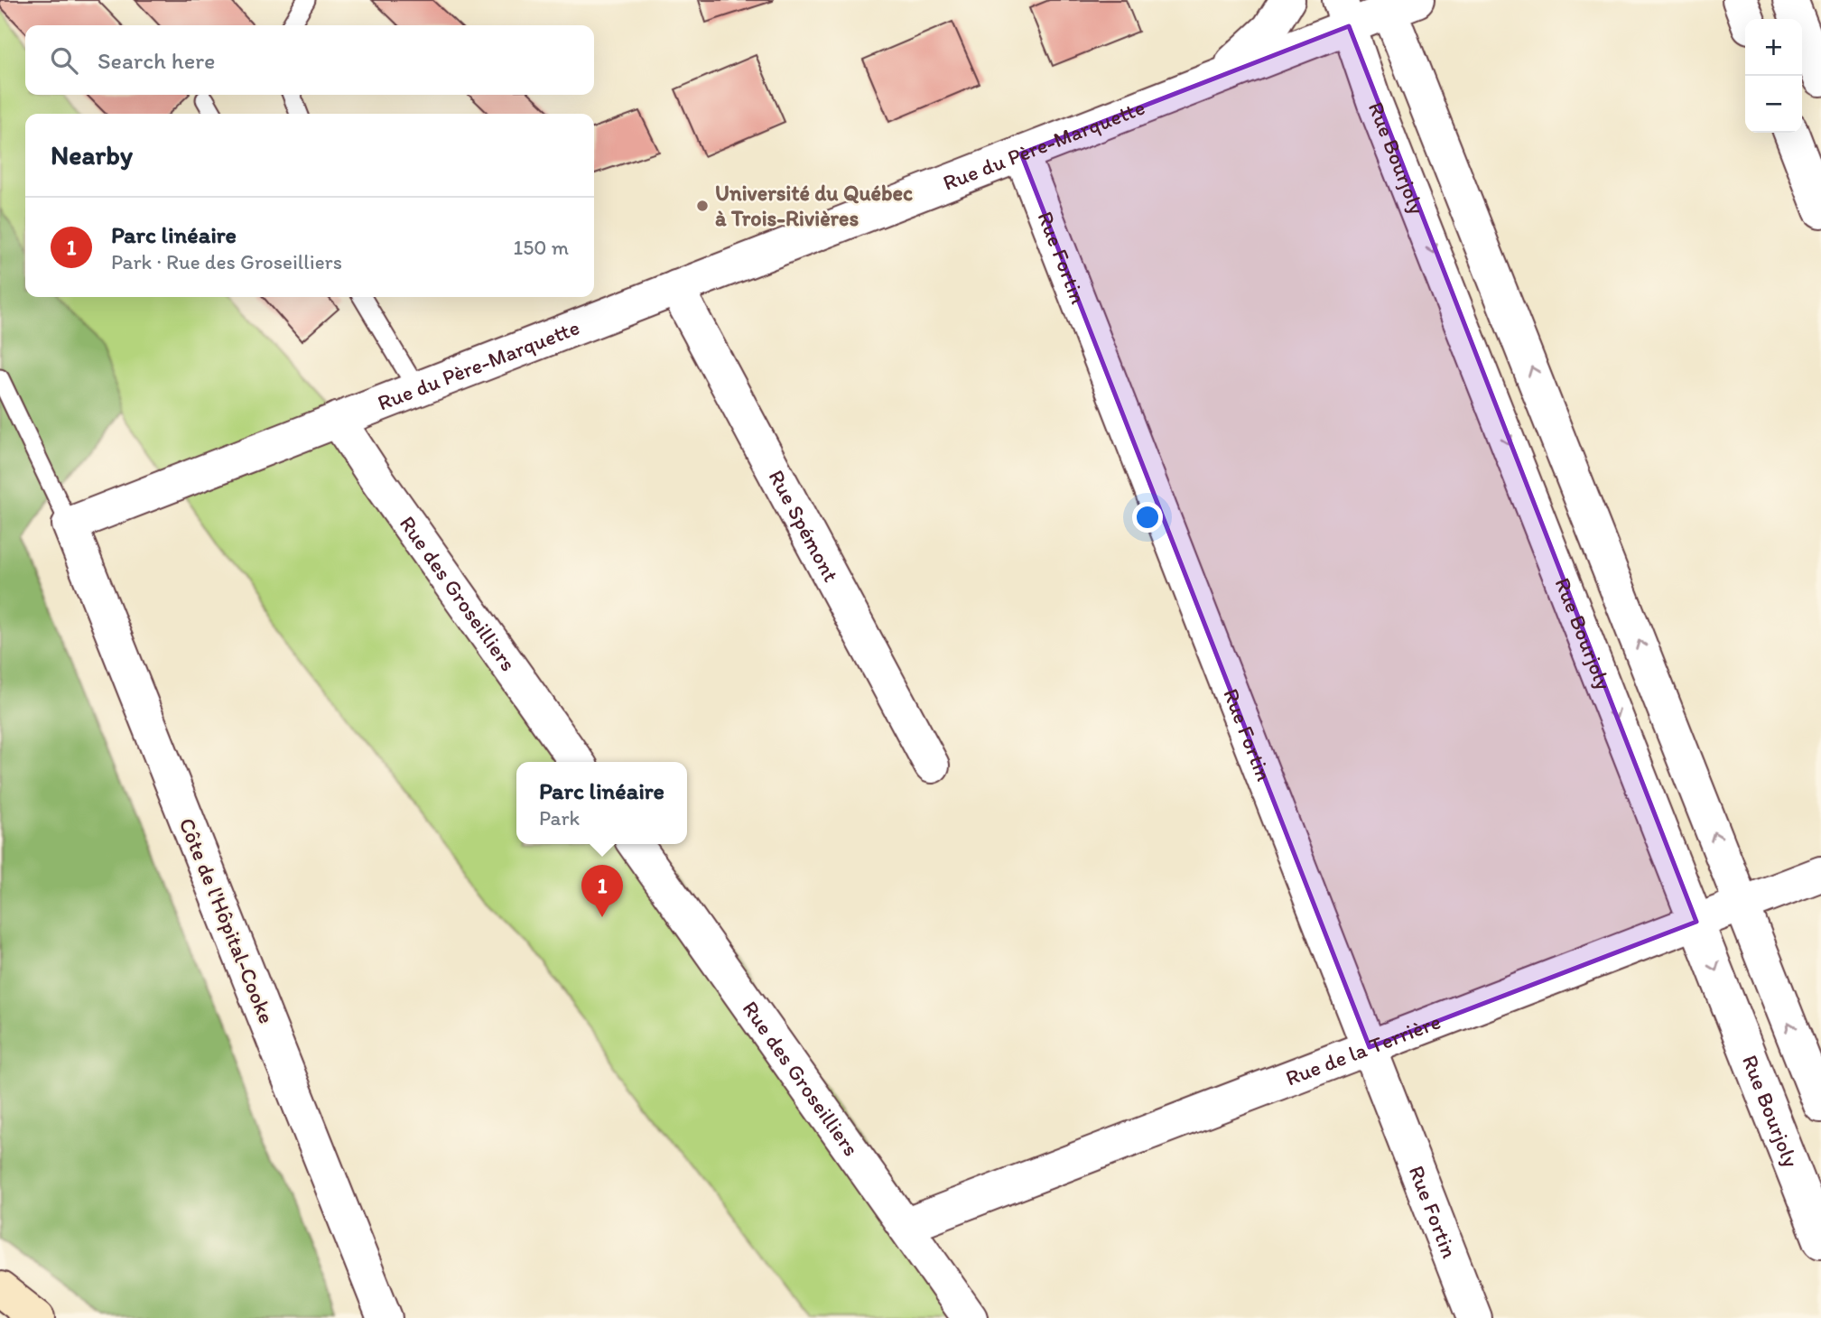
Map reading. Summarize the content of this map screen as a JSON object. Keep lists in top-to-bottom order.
{
  "streets": {
    "street": [
      "Rue du Père-Marquette",
      "Rue Bourjoly",
      "Rue Fortin",
      "Rue Spémont",
      "Rue des Groseilliers",
      "Côte de l'Hôpital-Cooke",
      "Rue de la Terrière"
    ]
  },
  "crossings": [
    ["Rue du Père-Marquette", "Rue Bourjoly"],
    ["Rue du Père-Marquette", "Rue Fortin"],
    ["Rue du Père-Marquette", "Rue Spémont"],
    ["Rue du Père-Marquette", "Rue des Groseilliers"],
    ["Rue du Père-Marquette", "Côte de l'Hôpital-Cooke"],
    ["Rue Bourjoly", "Rue de la Terrière"],
    ["Rue Fortin", "Rue de la Terrière"],
    ["Rue des Groseilliers", "Rue de la Terrière"]
  ],
  "places": ["Université du Québec à Trois-Rivières"],
  "page": {
    "map_buttons": ["+", "−"],
    "search": "Search here",
    "heading": "Nearby",
    "list": [
      {
        "mark": "1",
        "name": "Parc linéaire",
        "note": "Park · Rue des Groseilliers",
        "value": "150 m"
      }
    ],
    "popup": ["Parc linéaire", "Park"],
    "pins": "1"
  }
}
